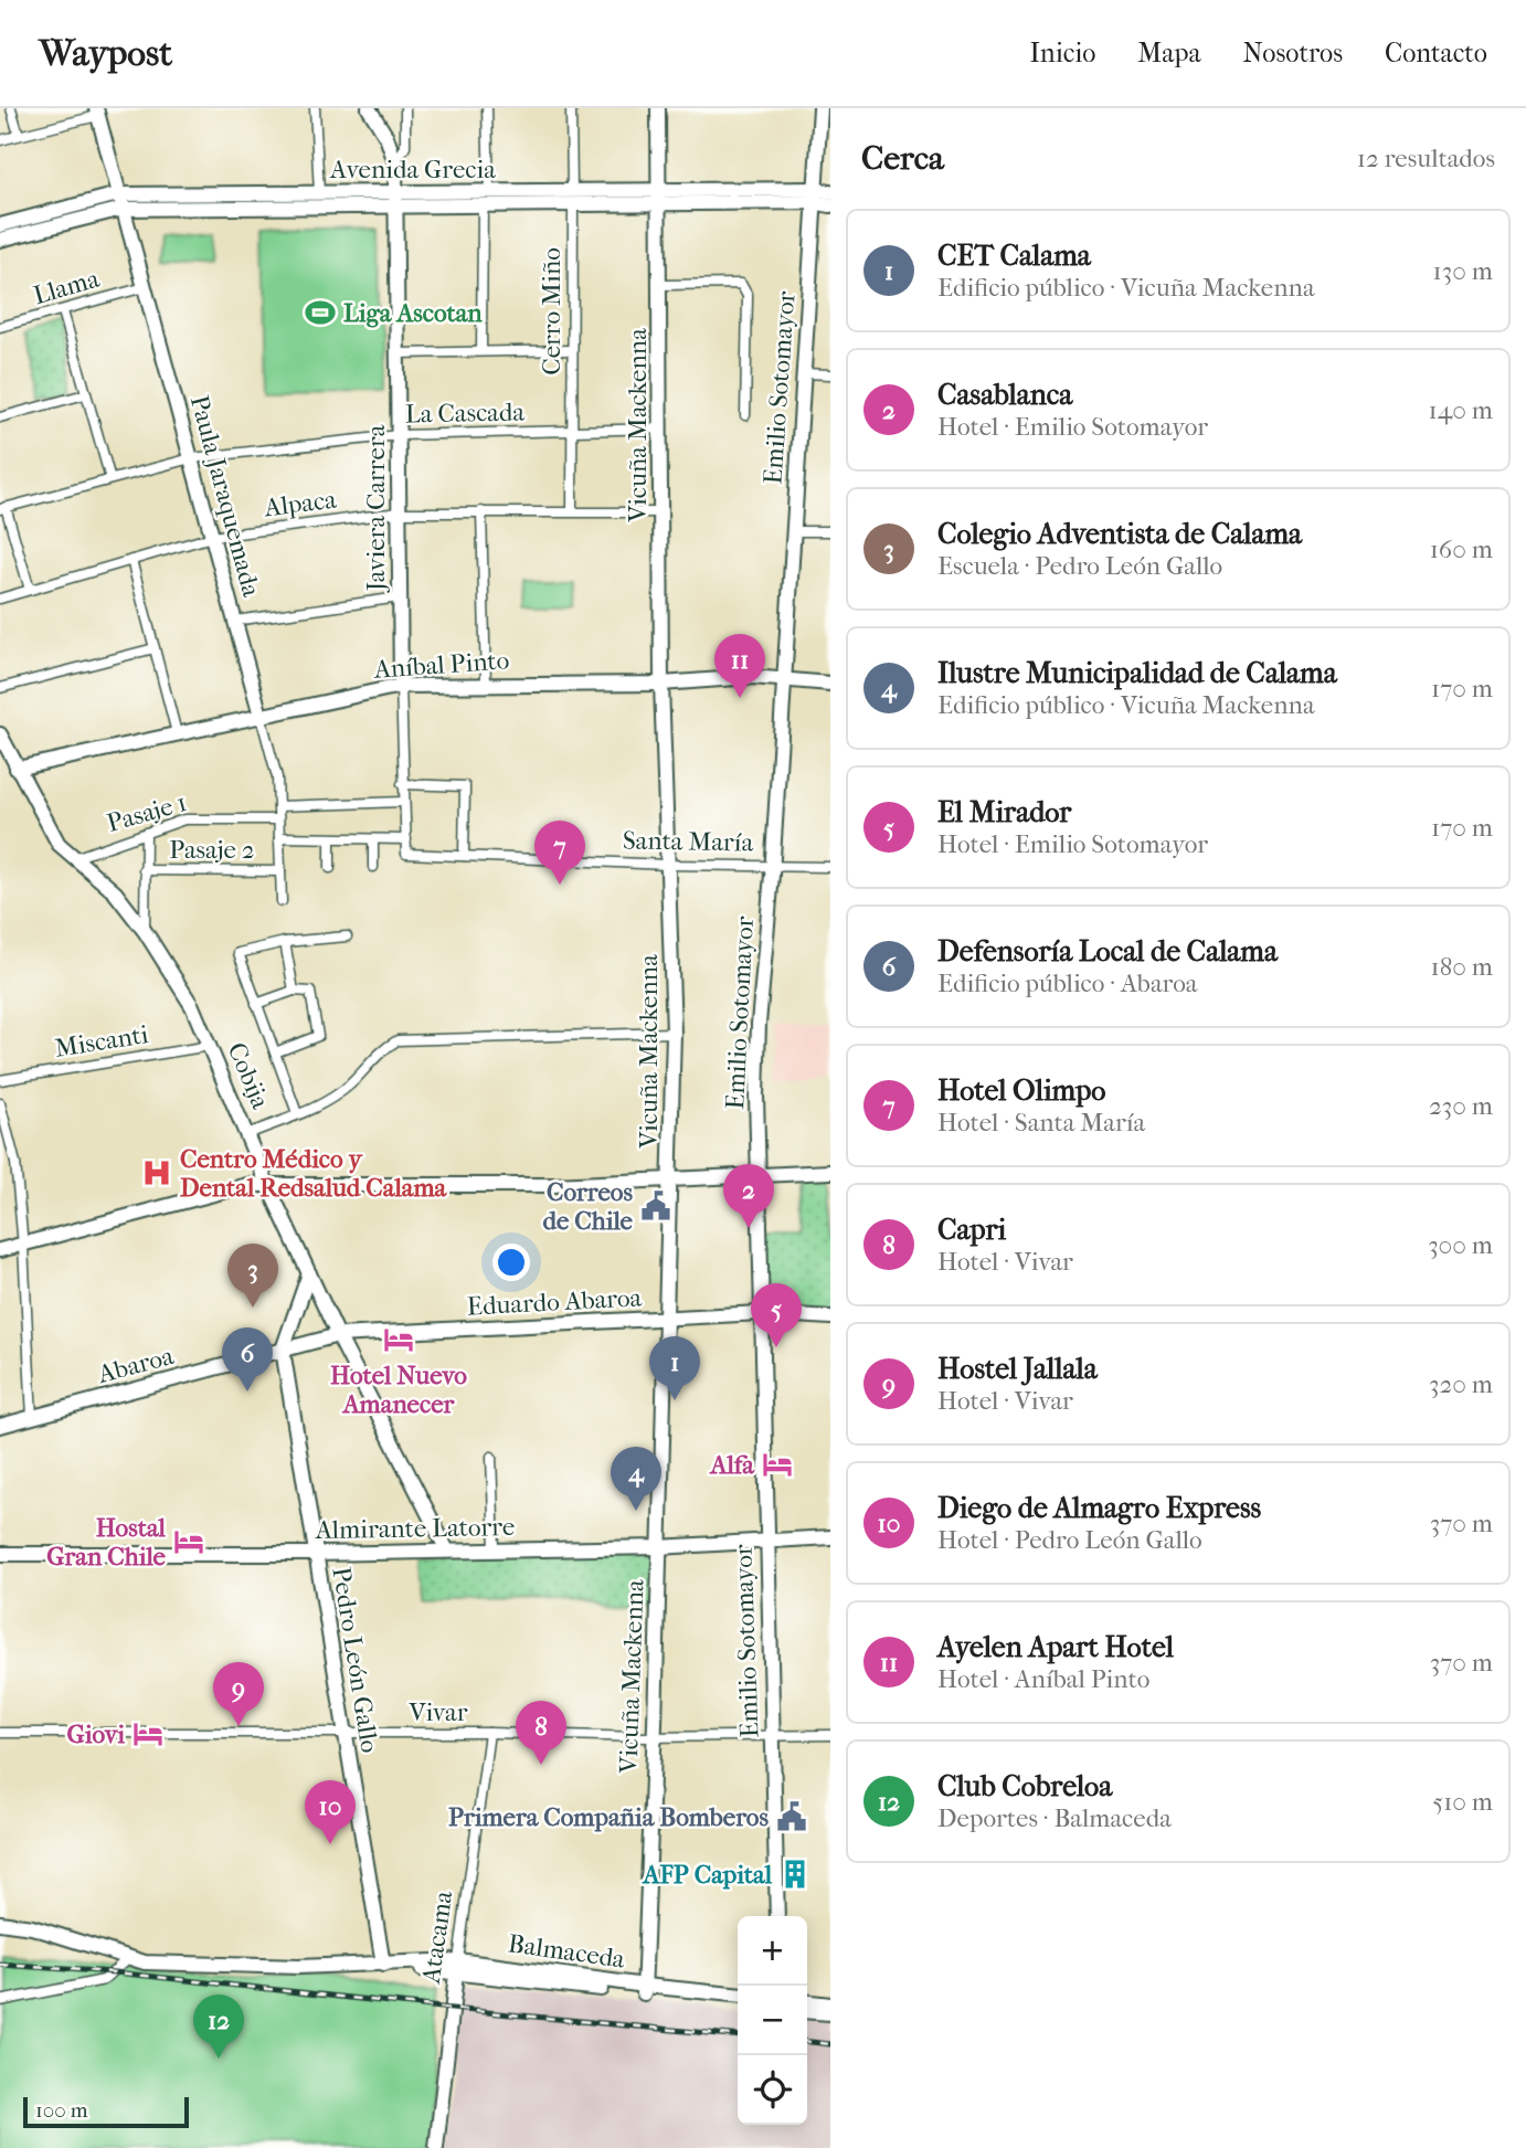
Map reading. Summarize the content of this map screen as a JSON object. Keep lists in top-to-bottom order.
{
  "streets": {
    "main road": [
      "Avenida Grecia",
      "Emilio Sotomayor",
      "Vicuña Mackenna",
      "Paula Jaraquemada",
      "Javiera Carrera",
      "Aníbal Pinto",
      "Cobija",
      "Eduardo Abaroa",
      "Abaroa",
      "Almirante Latorre",
      "Pedro León Gallo",
      "Atacama",
      "Balmaceda"
    ],
    "street": [
      "Llama",
      "Cerro Miño",
      "La Cascada",
      "Alpaca",
      "Pasaje 1",
      "Santa María",
      "Pasaje 2",
      "Miscanti",
      "Vivar"
    ]
  },
  "crossings": [
    ["Avenida Grecia", "Cerro Miño"],
    ["Avenida Grecia", "Emilio Sotomayor"],
    ["Avenida Grecia", "Vicuña Mackenna"],
    ["Avenida Grecia", "Paula Jaraquemada"],
    ["Avenida Grecia", "Javiera Carrera"],
    ["Llama", "Paula Jaraquemada"],
    ["Cerro Miño", "La Cascada"],
    ["Cerro Miño", "Alpaca"],
    ["Emilio Sotomayor", "Aníbal Pinto"],
    ["Emilio Sotomayor", "Santa María"],
    ["Emilio Sotomayor", "Eduardo Abaroa"],
    ["Emilio Sotomayor", "Almirante Latorre"],
    ["Emilio Sotomayor", "Vivar"],
    ["La Cascada", "Vicuña Mackenna"],
    ["La Cascada", "Paula Jaraquemada"],
    ["La Cascada", "Javiera Carrera"],
    ["Vicuña Mackenna", "Alpaca"],
    ["Vicuña Mackenna", "Aníbal Pinto"],
    ["Vicuña Mackenna", "Santa María"],
    ["Vicuña Mackenna", "Eduardo Abaroa"],
    ["Vicuña Mackenna", "Almirante Latorre"],
    ["Vicuña Mackenna", "Vivar"],
    ["Vicuña Mackenna", "Balmaceda"],
    ["Paula Jaraquemada", "Alpaca"],
    ["Paula Jaraquemada", "Aníbal Pinto"],
    ["Paula Jaraquemada", "Pasaje 1"],
    ["Paula Jaraquemada", "Pasaje 2"],
    ["Alpaca", "Javiera Carrera"],
    ["Javiera Carrera", "Aníbal Pinto"],
    ["Javiera Carrera", "Santa María"],
    ["Javiera Carrera", "Pasaje 2"],
    ["Aníbal Pinto", "Cobija"],
    ["Pasaje 1", "Cobija"],
    ["Miscanti", "Cobija"],
    ["Cobija", "Eduardo Abaroa"],
    ["Cobija", "Almirante Latorre"],
    ["Cobija", "Pedro León Gallo"],
    ["Eduardo Abaroa", "Abaroa"],
    ["Eduardo Abaroa", "Pedro León Gallo"],
    ["Abaroa", "Pedro León Gallo"],
    ["Almirante Latorre", "Pedro León Gallo"],
    ["Pedro León Gallo", "Vivar"],
    ["Pedro León Gallo", "Balmaceda"],
    ["Vivar", "Atacama"],
    ["Atacama", "Balmaceda"]
  ],
  "places": {
    "sports": ["Liga Ascotan"],
    "hospital": ["Centro Médico y Dental Redsalud Calama"],
    "public building": ["Correos de Chile", "Primera Compañia Bomberos"],
    "hotel": [
      "Hotel Nuevo Amanecer",
      "Alfa",
      "Hostal Gran Chile",
      "Giovi"
    ],
    "building": ["AFP Capital"]
  },
  "scale_bar": "100 m",
  "page": {
    "header": "Waypost",
    "nav": [
      "Inicio",
      "Mapa",
      "Nosotros",
      "Contacto"
    ],
    "heading": ["Cerca", "12 resultados"],
    "list": [
      {
        "mark": "1",
        "name": "CET Calama",
        "note": "Edificio público · Vicuña Mackenna",
        "value": "130 m"
      },
      {
        "mark": "2",
        "name": "Casablanca",
        "note": "Hotel · Emilio Sotomayor",
        "value": "140 m"
      },
      {
        "mark": "3",
        "name": "Colegio Adventista de Calama",
        "note": "Escuela · Pedro León Gallo",
        "value": "160 m"
      },
      {
        "mark": "4",
        "name": "Ilustre Municipalidad de Calama",
        "note": "Edificio público · Vicuña Mackenna",
        "value": "170 m"
      },
      {
        "mark": "5",
        "name": "El Mirador",
        "note": "Hotel · Emilio Sotomayor",
        "value": "170 m"
      },
      {
        "mark": "6",
        "name": "Defensoría Local de Calama",
        "note": "Edificio público · Abaroa",
        "value": "180 m"
      },
      {
        "mark": "7",
        "name": "Hotel Olimpo",
        "note": "Hotel · Santa María",
        "value": "230 m"
      },
      {
        "mark": "8",
        "name": "Capri",
        "note": "Hotel · Vivar",
        "value": "300 m"
      },
      {
        "mark": "9",
        "name": "Hostel Jallala",
        "note": "Hotel · Vivar",
        "value": "320 m"
      },
      {
        "mark": "10",
        "name": "Diego de Almagro Express",
        "note": "Hotel · Pedro León Gallo",
        "value": "370 m"
      },
      {
        "mark": "11",
        "name": "Ayelen Apart Hotel",
        "note": "Hotel · Aníbal Pinto",
        "value": "370 m"
      },
      {
        "mark": "12",
        "name": "Club Cobreloa",
        "note": "Deportes · Balmaceda",
        "value": "510 m"
      }
    ],
    "pins": [
      "11",
      "7",
      "2",
      "3",
      "5",
      "6",
      "1",
      "4",
      "9",
      "8",
      "10",
      "12"
    ],
    "map_buttons": ["+", "−"],
    "scale": "100 m"
  }
}
